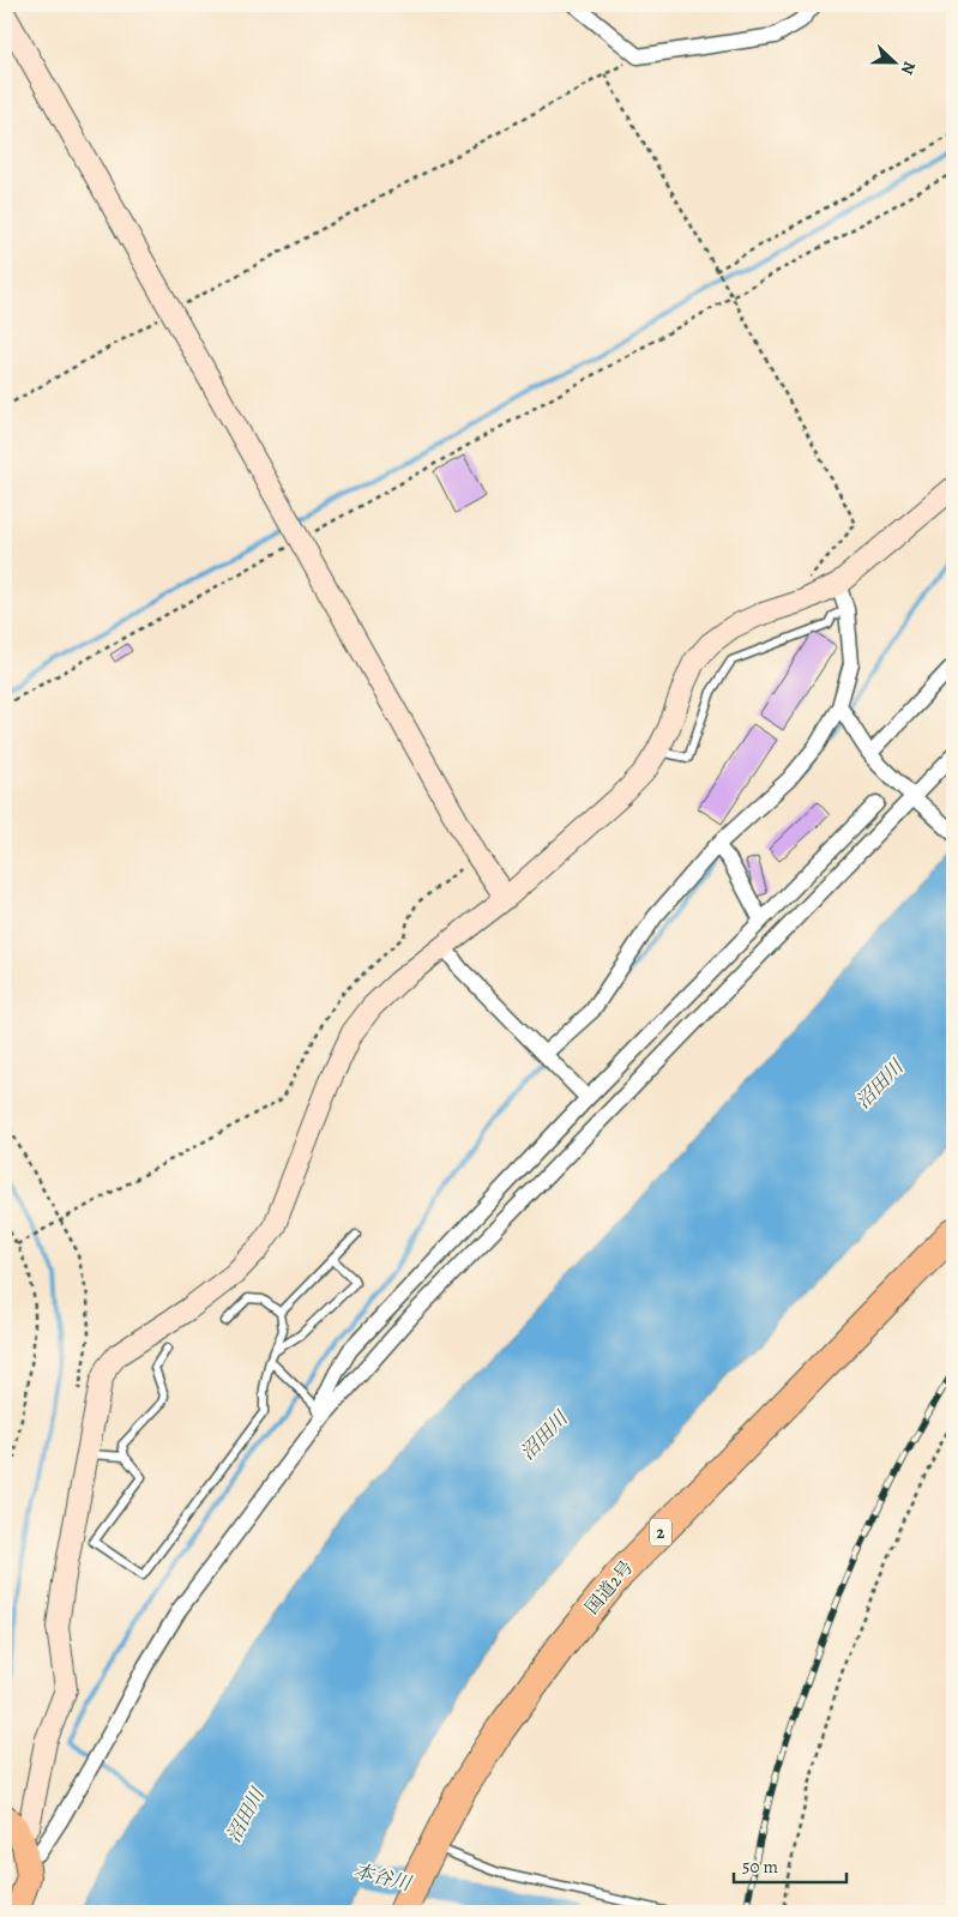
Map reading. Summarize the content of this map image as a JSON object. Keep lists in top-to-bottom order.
{
  "streets": {
    "highway": ["2", "国道2号"]
  },
  "water": ["沼田川", "本谷川"],
  "scale_bar": "50 m",
  "north": "right"
}
